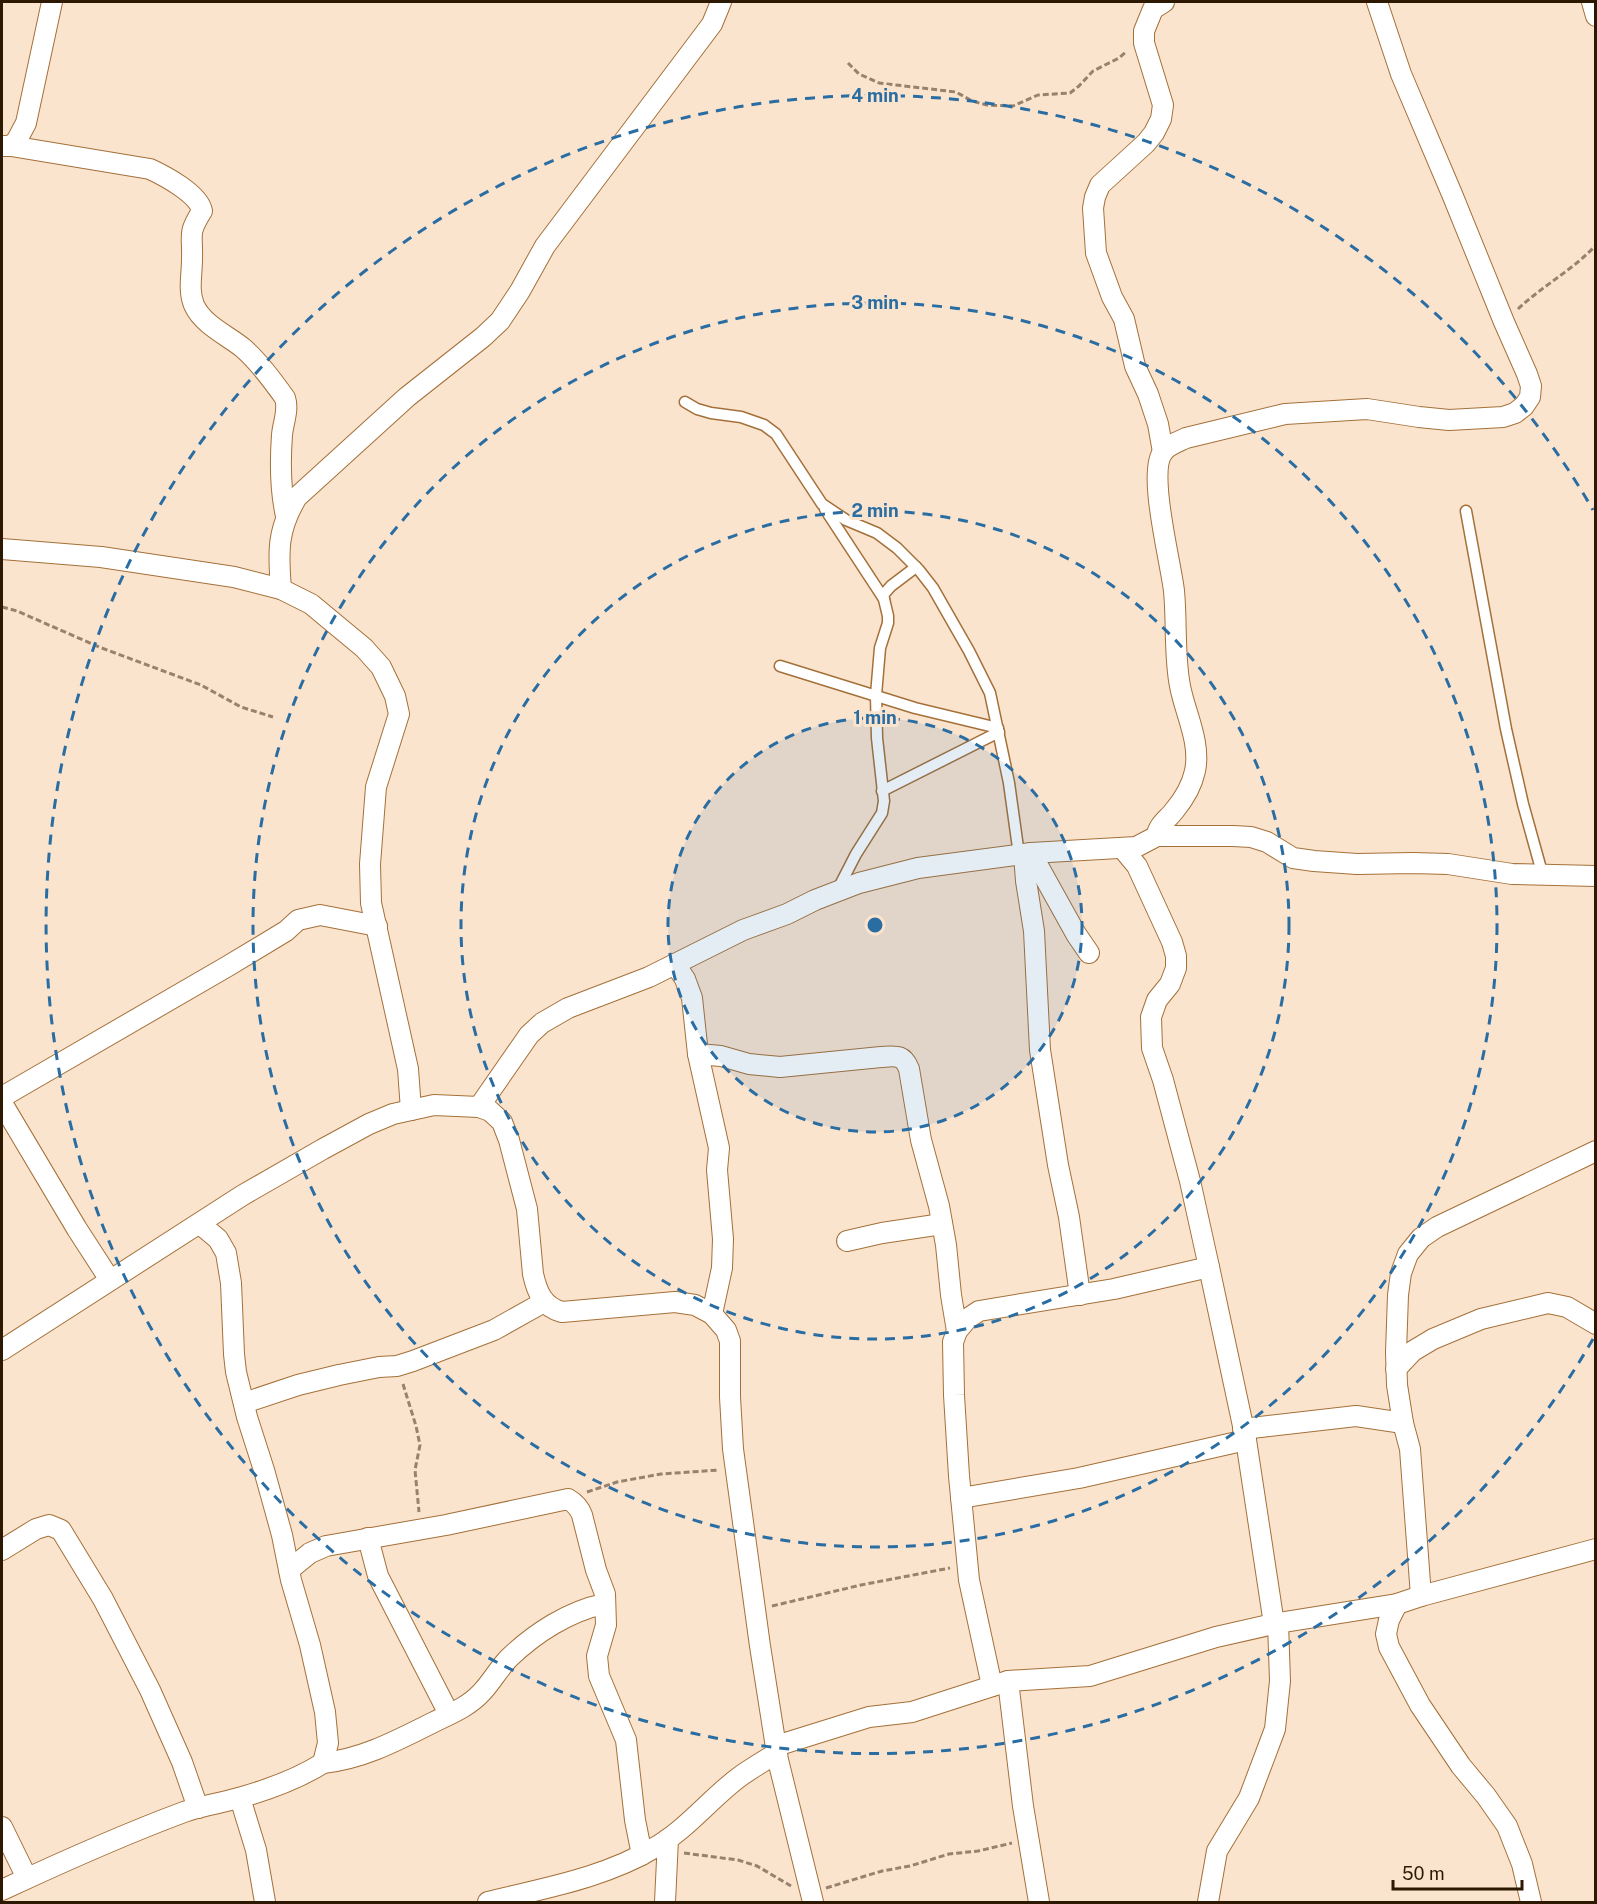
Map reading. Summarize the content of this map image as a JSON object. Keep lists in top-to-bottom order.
{
  "scale_bar": "50 m",
  "rings": [
    "4 min",
    "3 min",
    "2 min",
    "1 min"
  ]
}
